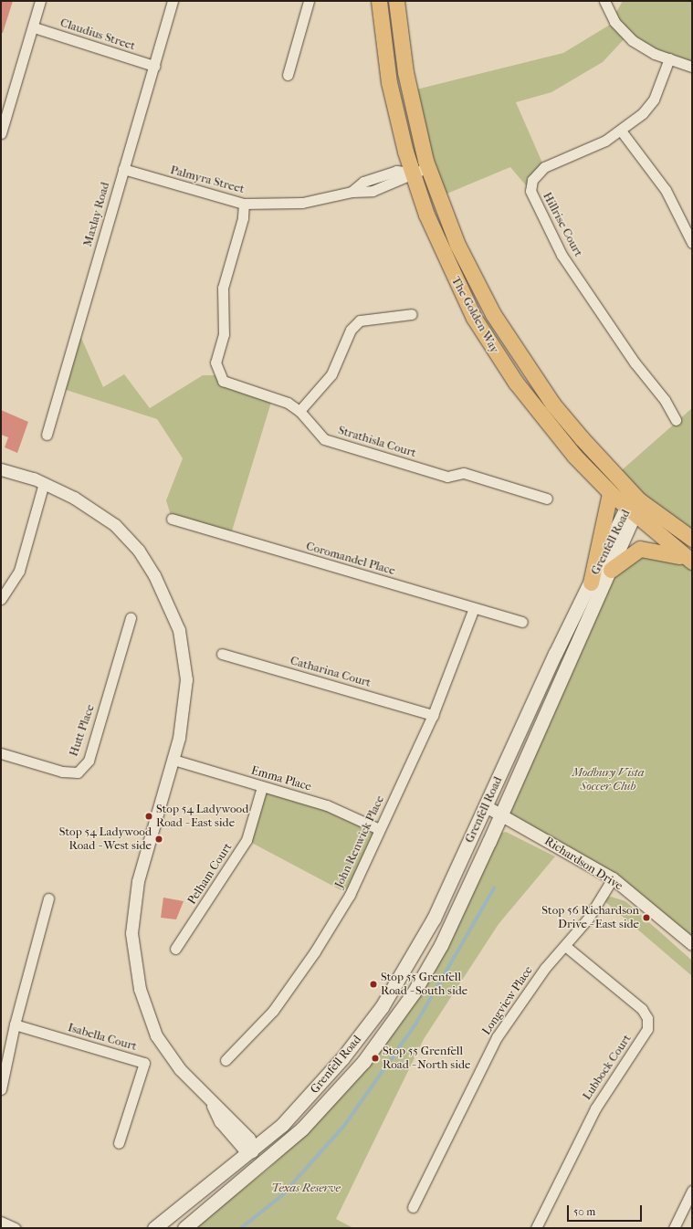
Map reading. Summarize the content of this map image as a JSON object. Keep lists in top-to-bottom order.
{
  "streets": {
    "main road": ["The Golden Way", "Grenfell Road"],
    "street": [
      "Claudius Street",
      "Palmyra Street",
      "Maxlay Road",
      "Hillrise Court",
      "Strathisla Court",
      "Coromandel Place",
      "Catharina Court",
      "Hutt Place",
      "Emma Place",
      "John Renwick Place",
      "Richardson Drive",
      "Pelham Court",
      "Longview Place",
      "Isabella Court",
      "Lubbock Court"
    ]
  },
  "crossings": [
    ["Claudius Street", "Maxlay Road"],
    ["Palmyra Street", "Maxlay Road"],
    ["Palmyra Street", "The Golden Way"],
    ["Palmyra Street", "Strathisla Court"],
    ["The Golden Way", "Grenfell Road"],
    ["Grenfell Road", "Richardson Drive"],
    ["Coromandel Place", "John Renwick Place"],
    ["Catharina Court", "John Renwick Place"],
    ["Emma Place", "John Renwick Place"],
    ["Emma Place", "Pelham Court"],
    ["Richardson Drive", "Longview Place"],
    ["Longview Place", "Lubbock Court"]
  ],
  "parks": ["Modbury Vista Soccer Club", "Texas Reserve"],
  "places": [
    "Stop 54 Ladywood Road - East side",
    "Stop 54 Ladywood Road - West side",
    "Stop 56 Richardson Drive - East side",
    "Stop 55 Grenfell Road - South side",
    "Stop 55 Grenfell Road - North side"
  ],
  "scale_bar": "50 m"
}
